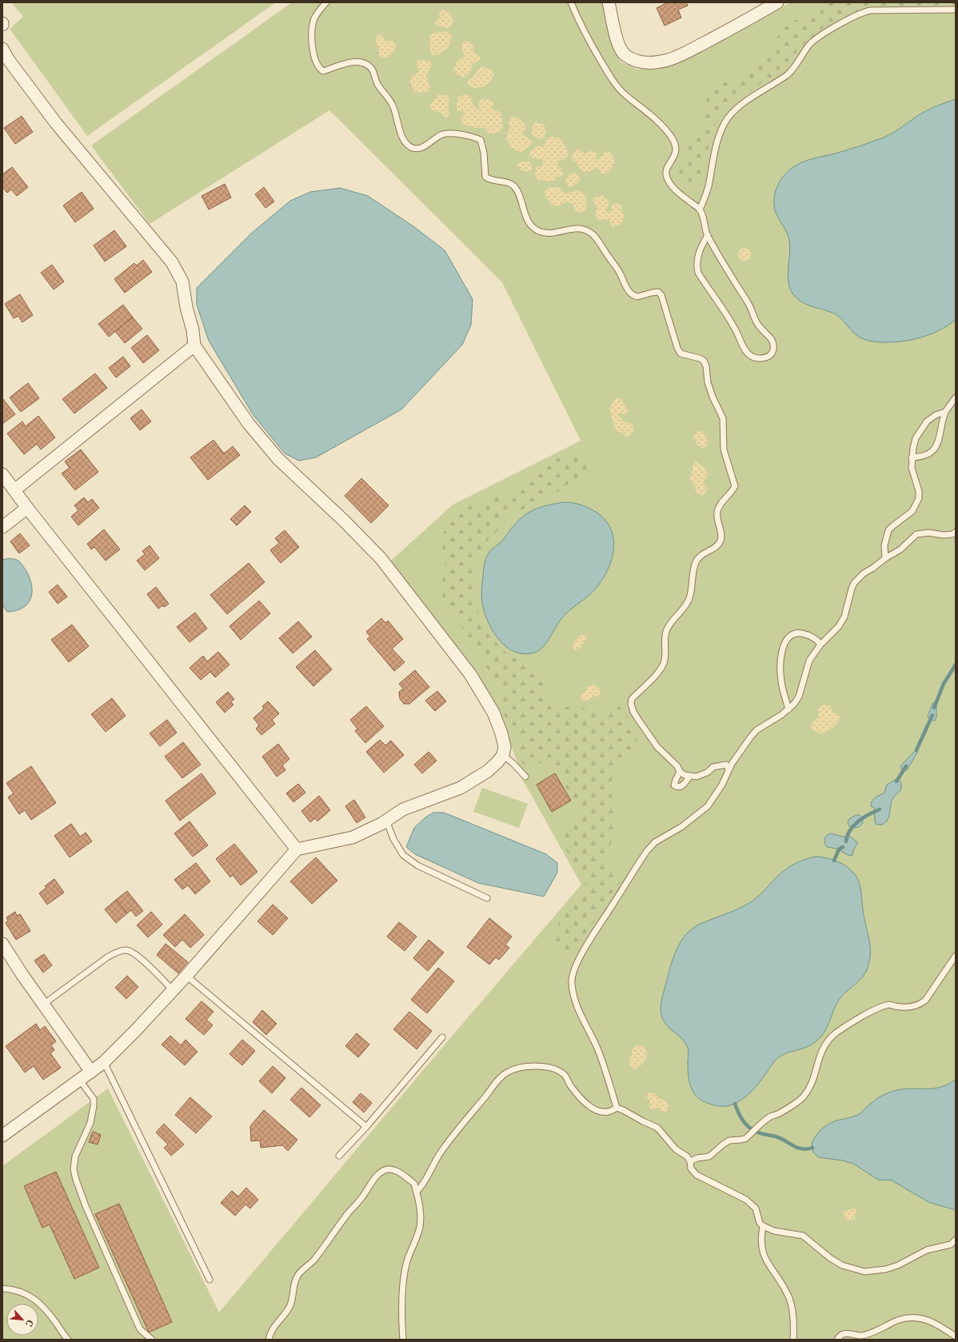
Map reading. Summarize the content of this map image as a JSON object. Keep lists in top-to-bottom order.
{
  "north": "bottom right"
}
